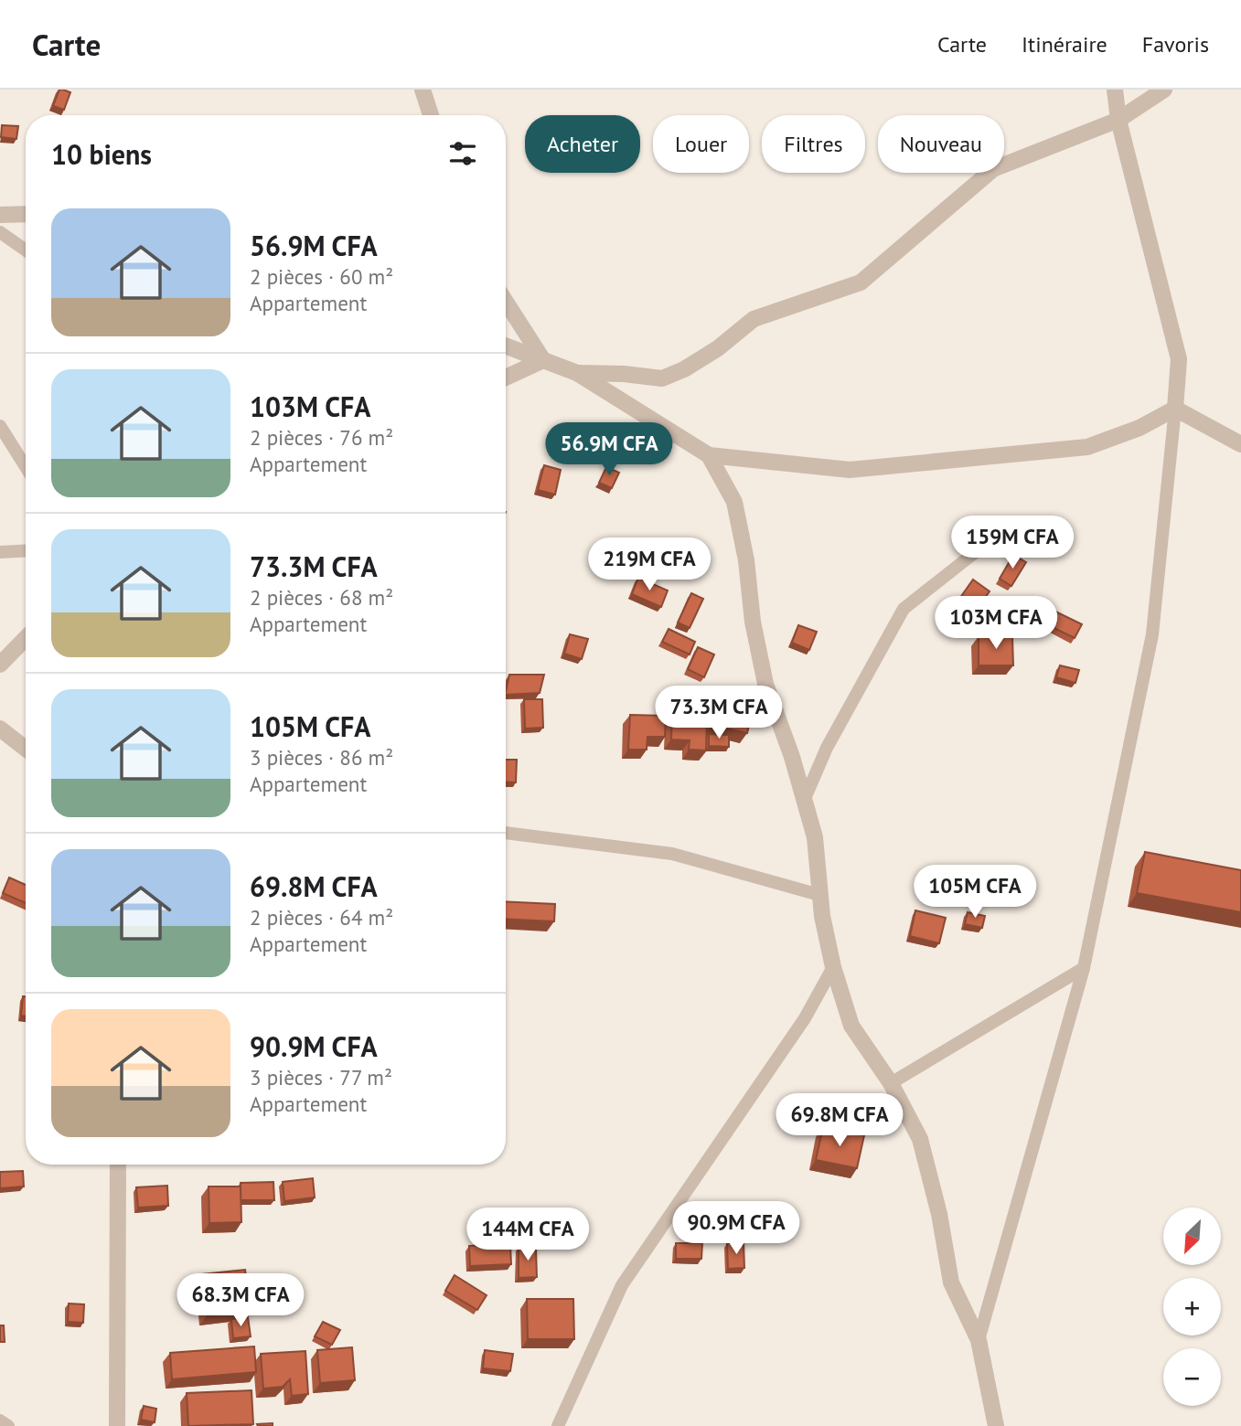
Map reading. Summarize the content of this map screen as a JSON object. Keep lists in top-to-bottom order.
{
  "north": "bottom left",
  "page": {
    "header": "Carte",
    "nav": ["Carte", "Itinéraire", "Favoris"],
    "chip": [
      "Acheter",
      "Louer",
      "Filtres",
      "Nouveau"
    ],
    "heading": "10 biens",
    "list": [
      {
        "name": "56.9M CFA",
        "note": "2 pièces · 60 m² · Appartement"
      },
      {
        "name": "103M CFA",
        "note": "2 pièces · 76 m² · Appartement"
      },
      {
        "name": "73.3M CFA",
        "note": "2 pièces · 68 m² · Appartement"
      },
      {
        "name": "105M CFA",
        "note": "3 pièces · 86 m² · Appartement"
      },
      {
        "name": "69.8M CFA",
        "note": "2 pièces · 64 m² · Appartement"
      },
      {
        "name": "90.9M CFA",
        "note": "3 pièces · 77 m² · Appartement"
      }
    ],
    "price": [
      "56.9M CFA",
      "159M CFA",
      "219M CFA",
      "103M CFA",
      "73.3M CFA",
      "105M CFA",
      "69.8M CFA",
      "90.9M CFA",
      "144M CFA",
      "68.3M CFA"
    ],
    "map_buttons": ["+", "−"]
  }
}
